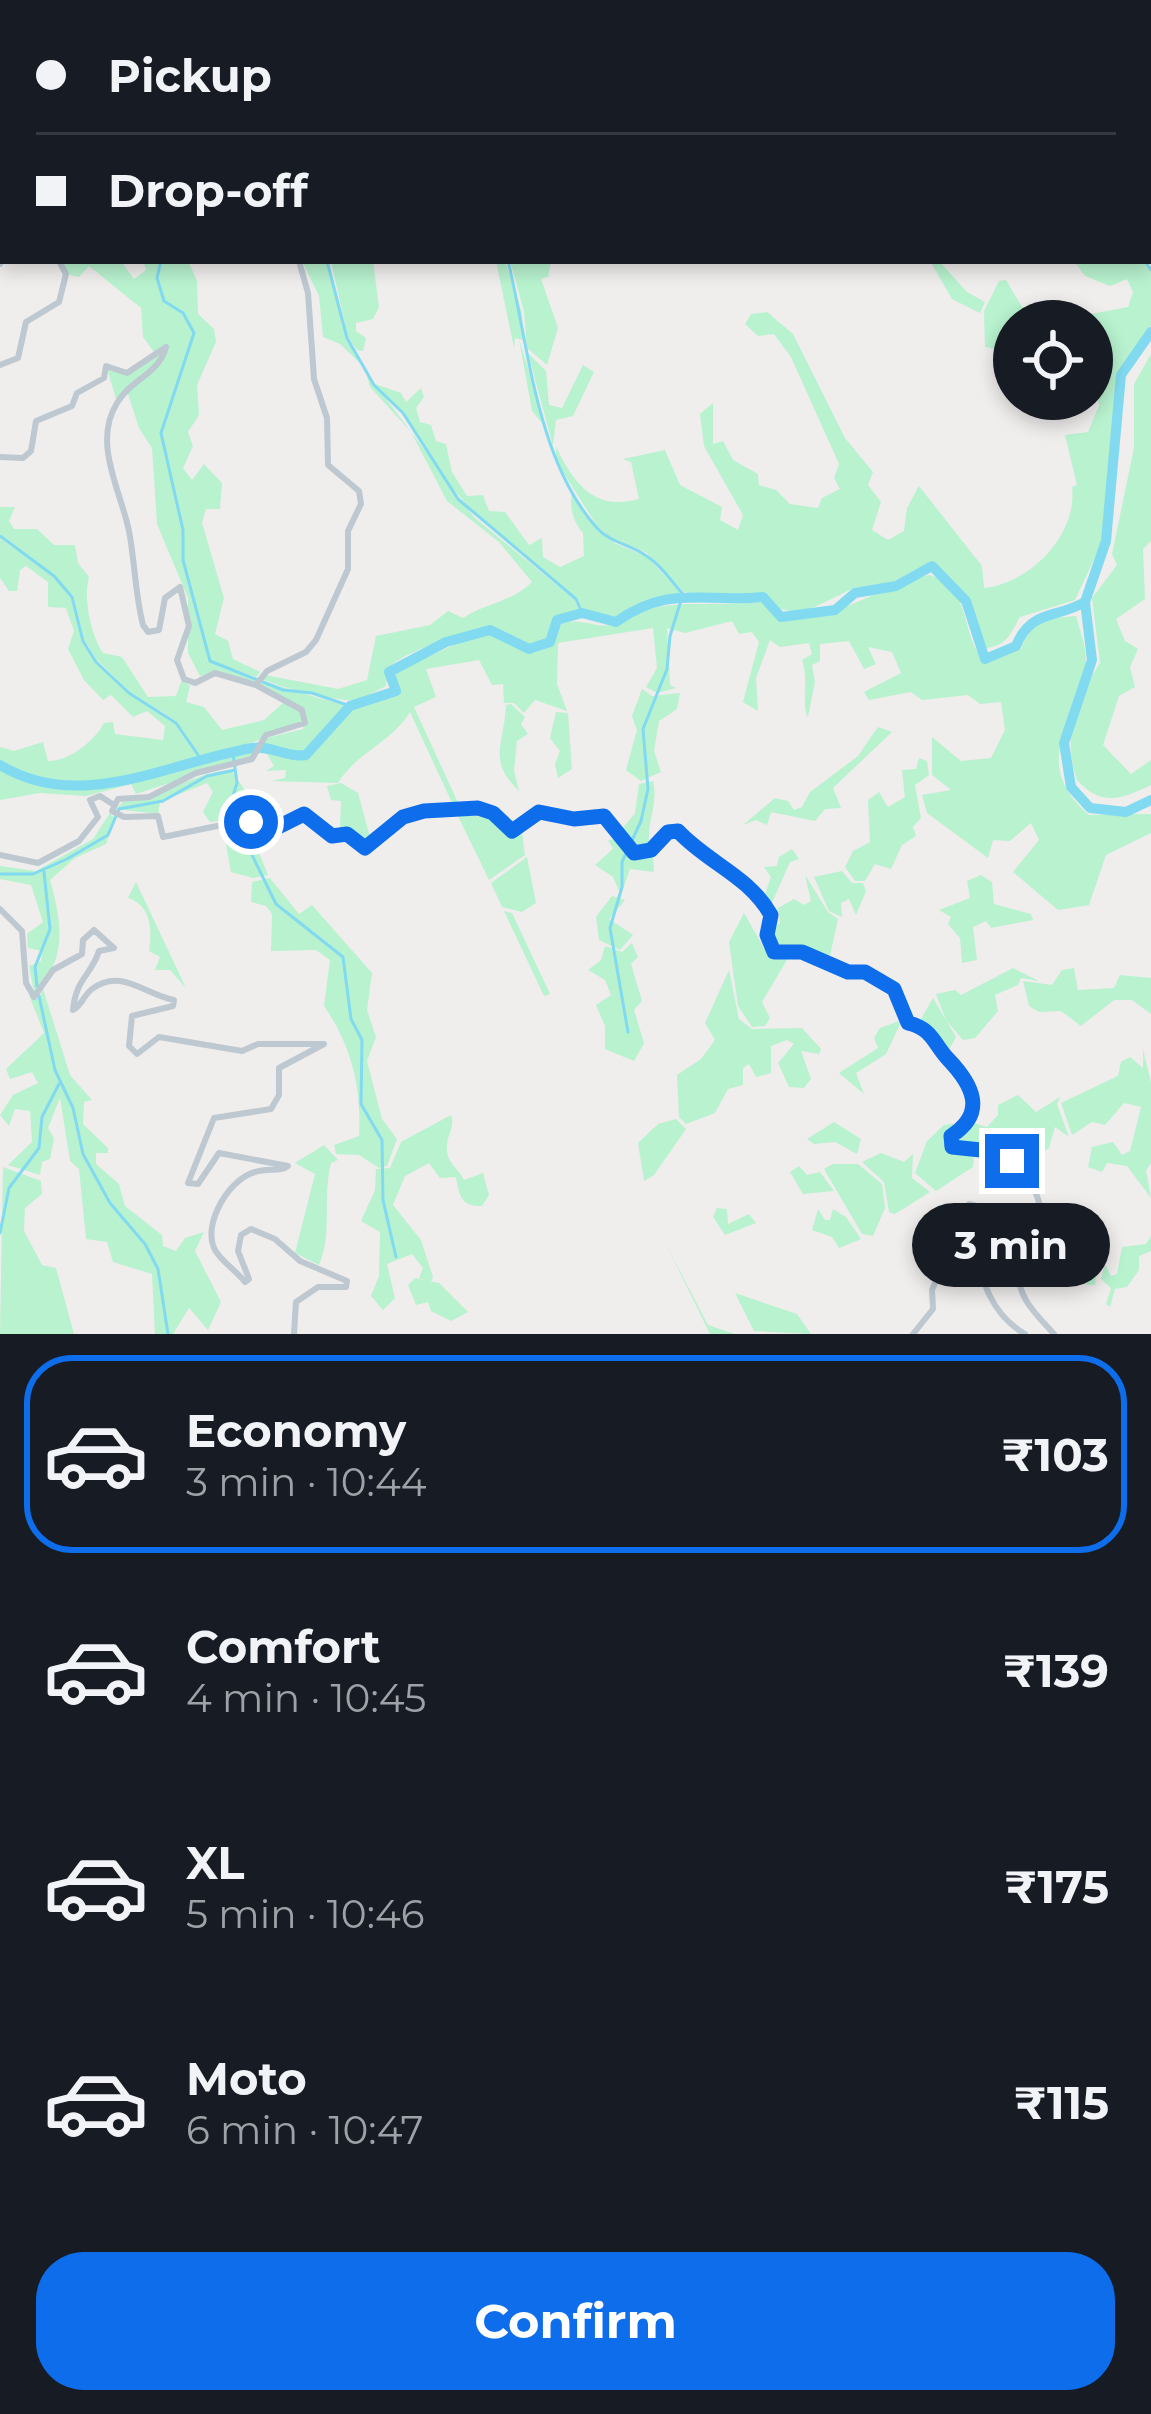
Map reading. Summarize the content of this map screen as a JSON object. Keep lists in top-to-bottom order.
{
  "page": {
    "banner": ["Pickup", "Drop-off"],
    "bubble": "3 min",
    "list": [
      {
        "name": "Economy",
        "note": "3 min · 10:44",
        "value": "₹103"
      },
      {
        "name": "Comfort",
        "note": "4 min · 10:45",
        "value": "₹139"
      },
      {
        "name": "XL",
        "note": "5 min · 10:46",
        "value": "₹175"
      },
      {
        "name": "Moto",
        "note": "6 min · 10:47",
        "value": "₹115"
      }
    ],
    "buttons": "Confirm"
  }
}
